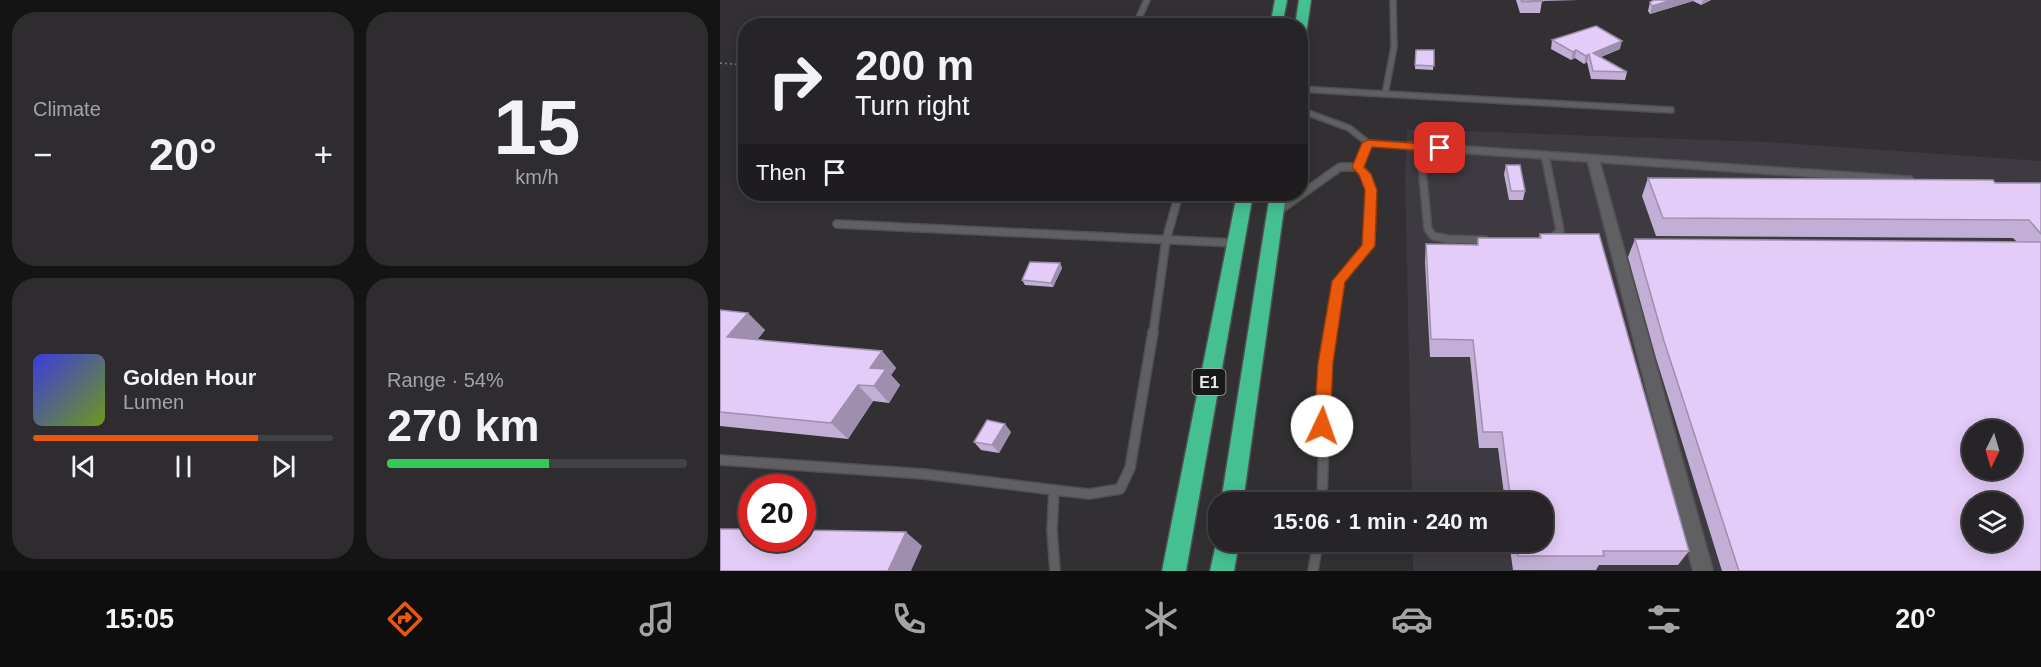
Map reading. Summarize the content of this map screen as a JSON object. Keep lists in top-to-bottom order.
{
  "streets": {
    "highway": ["E1"]
  },
  "north": "bottom",
  "page": {
    "tile": [
      "Climate",
      ["15", "km/h"],
      ["Range · 54%", "270 km"]
    ],
    "turn": ["200 m", "Turn right"],
    "heat": ["−", "20°", "+"],
    "then": "Then",
    "song": ["Golden Hour", "Lumen"],
    "limit": "20",
    "trip": "15:06 · 1 min · 240 m",
    "tabs": ["15:05", "20°"]
  }
}
